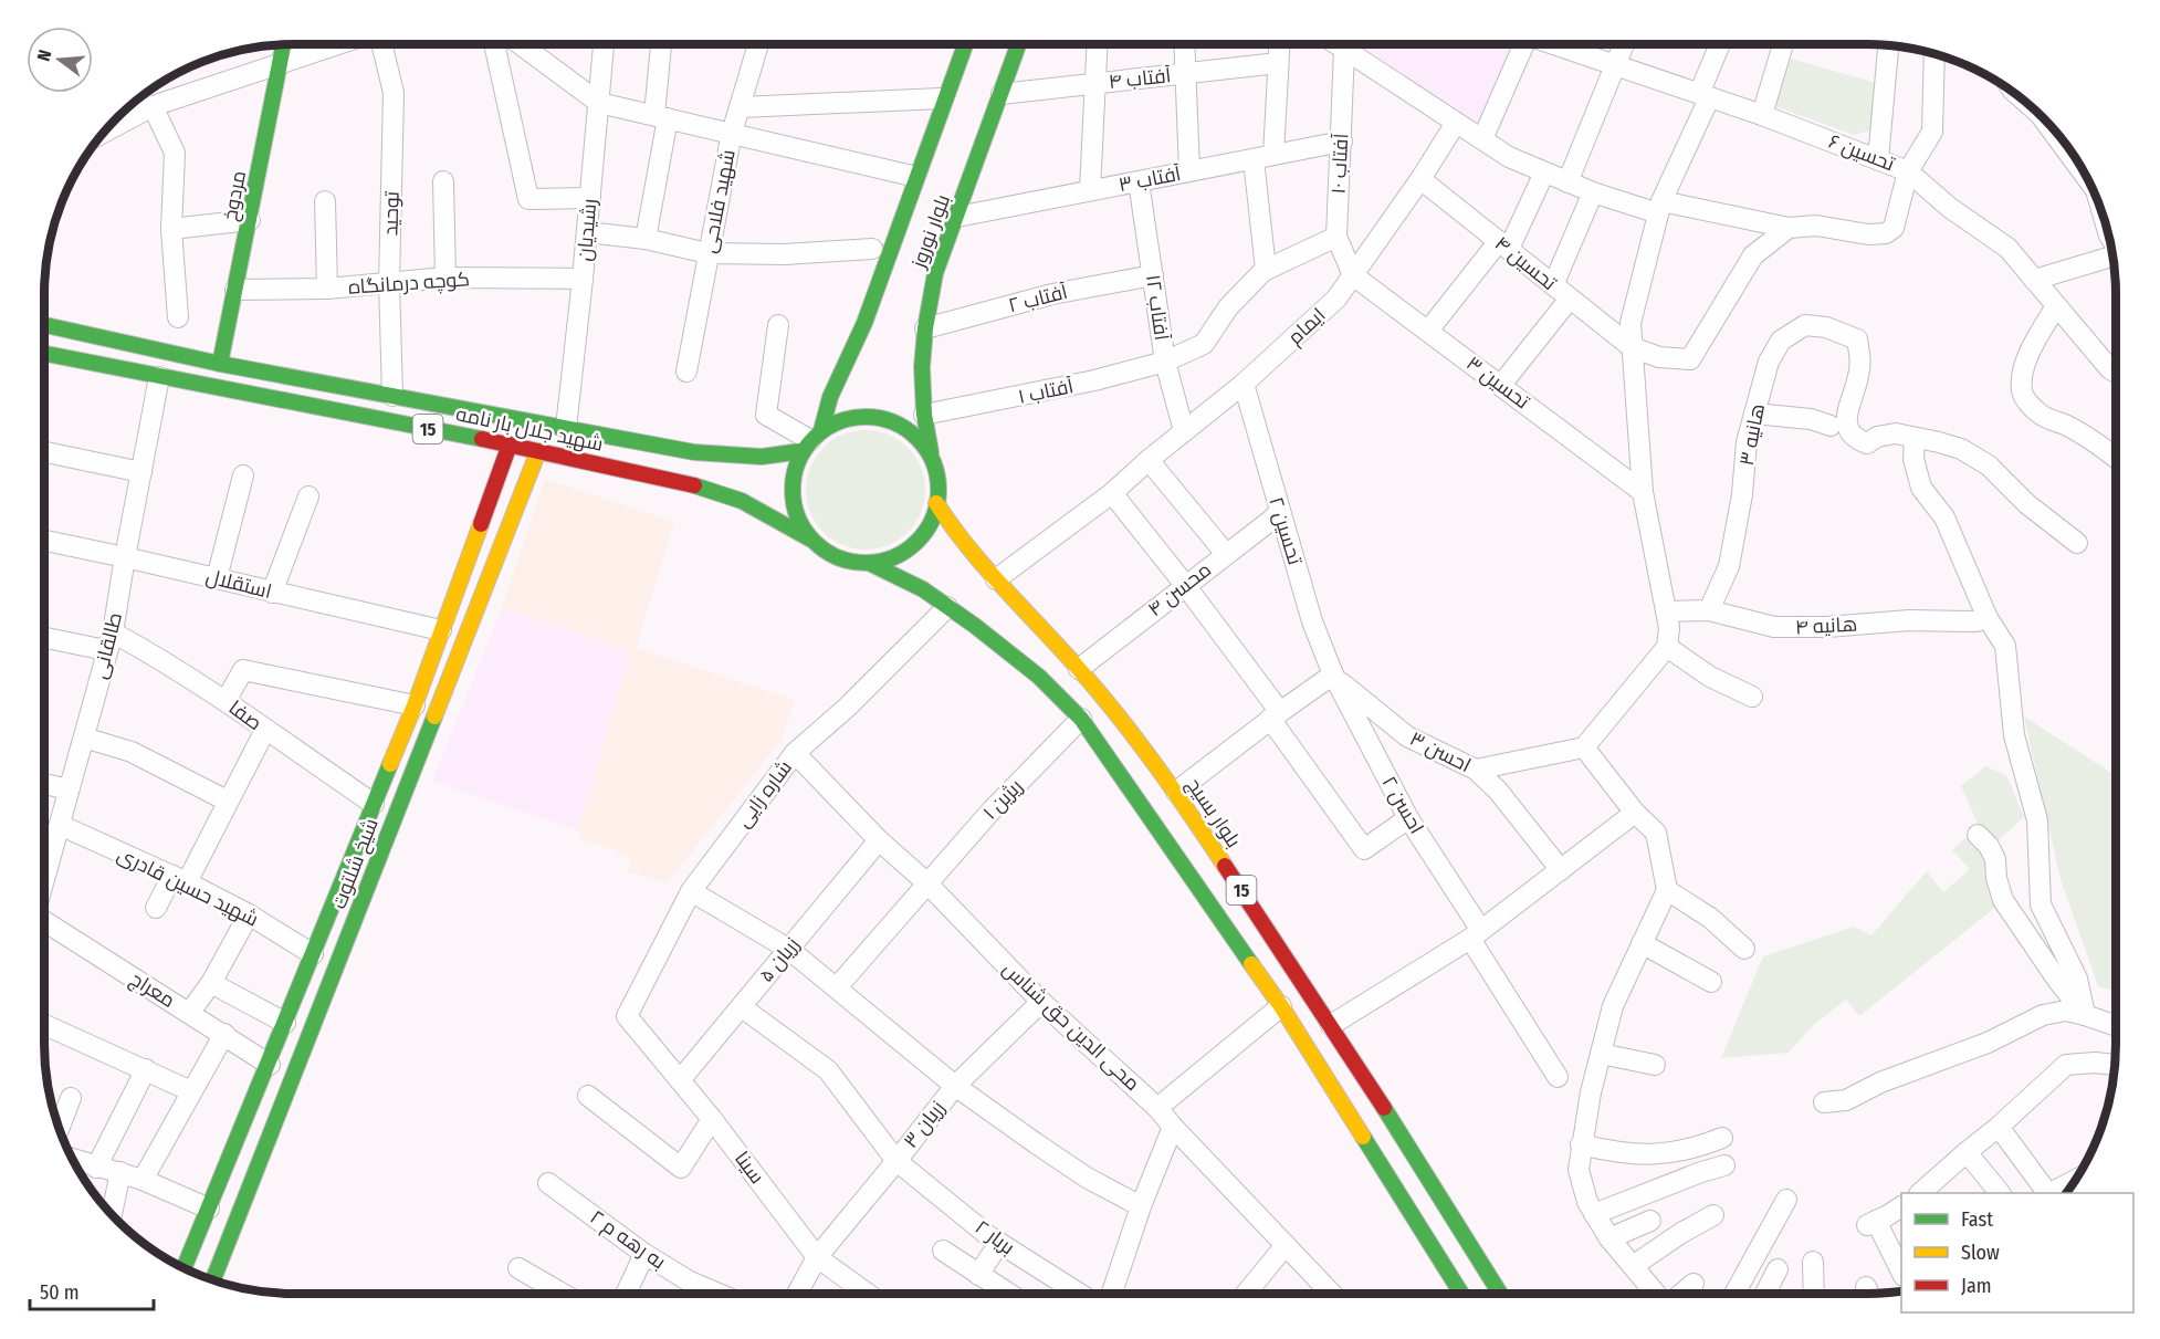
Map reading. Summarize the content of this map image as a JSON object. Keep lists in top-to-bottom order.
{
  "streets": {
    "main road": [
      "مردوخ",
      "بلوار نوروز",
      "15",
      "شهید جلال بار نامه",
      "بلوار بسیج",
      "شیخ شلتوت"
    ],
    "street": [
      "آفتاب ۴",
      "تحسین ۶",
      "آفتاب ۱۰",
      "آفتاب ۳",
      "شهید فلاحی",
      "توحید",
      "رشیدیان",
      "تحسین ۴",
      "کوچه درمانگاه",
      "آفتاب ۲",
      "آفتاب ۱۲",
      "ایمام",
      "تحسین ۳",
      "آفتاب ۱",
      "هانیه ۳",
      "تحسین ۲",
      "استقلال",
      "محسن ۴",
      "هانیه ۴",
      "طالقانی",
      "صفا",
      "احسن ۳",
      "شاره زایی",
      "ریژین ۱",
      "احسن ۲",
      "شهید حسین قادری",
      "زریان ۵",
      "معراج",
      "محی الدین حق شناس",
      "زریان ۳",
      "سینا",
      "بریار ۲",
      "به رهه م ۲"
    ]
  },
  "crossings": [
    ["آفتاب ۴", "بلوار نوروز"],
    ["آفتاب ۱۰", "آفتاب ۳"],
    ["آفتاب ۱۰", "ایمام"],
    ["آفتاب ۱۰", "تحسین ۳"],
    ["آفتاب ۱۰", "آفتاب ۱"],
    ["آفتاب ۳", "بلوار نوروز"],
    ["آفتاب ۳", "آفتاب ۱۲"],
    ["مردوخ", "کوچه درمانگاه"],
    ["مردوخ", "شهید جلال بار نامه"],
    ["توحید", "کوچه درمانگاه"],
    ["توحید", "شهید جلال بار نامه"],
    ["رشیدیان", "کوچه درمانگاه"],
    ["رشیدیان", "شهید جلال بار نامه"],
    ["بلوار نوروز", "آفتاب ۲"],
    ["بلوار نوروز", "آفتاب ۱"],
    ["بلوار نوروز", "15"],
    ["بلوار نوروز", "شهید جلال بار نامه"],
    ["بلوار نوروز", "بلوار بسیج"],
    ["تحسین ۴", "ایمام"],
    ["آفتاب ۲", "آفتاب ۱۲"],
    ["آفتاب ۱۲", "ایمام"],
    ["آفتاب ۱۲", "آفتاب ۱"],
    ["ایمام", "تحسین ۳"],
    ["ایمام", "تحسین ۲"],
    ["ایمام", "بلوار بسیج"],
    ["15", "شهید جلال بار نامه"],
    ["15", "بلوار بسیج"],
    ["شهید جلال بار نامه", "طالقانی"],
    ["شهید جلال بار نامه", "بلوار بسیج"],
    ["شهید جلال بار نامه", "شیخ شلتوت"],
    ["هانیه ۳", "هانیه ۴"],
    ["تحسین ۲", "محسن ۴"],
    ["تحسین ۲", "احسن ۳"],
    ["تحسین ۲", "احسن ۲"],
    ["استقلال", "طالقانی"],
    ["استقلال", "شیخ شلتوت"],
    ["محسن ۴", "بلوار بسیج"],
    ["طالقانی", "صفا"],
    ["طالقانی", "شهید حسین قادری"],
    ["صفا", "شیخ شلتوت"],
    ["احسن ۳", "احسن ۲"],
    ["شاره زایی", "بلوار بسیج"],
    ["شاره زایی", "محی الدین حق شناس"],
    ["شاره زایی", "سینا"],
    ["ریژین ۱", "بلوار بسیج"],
    ["ریژین ۱", "محی الدین حق شناس"],
    ["شیخ شلتوت", "شهید حسین قادری"],
    ["شیخ شلتوت", "معراج"],
    ["زریان ۵", "محی الدین حق شناس"],
    ["زریان ۵", "سینا"],
    ["زریان ۵", "بریار ۲"],
    ["محی الدین حق شناس", "زریان ۳"],
    ["زریان ۳", "سینا"],
    ["زریان ۳", "بریار ۲"]
  ],
  "legend": ["Fast", "Slow", "Jam"],
  "scale_bar": "50 m",
  "north": "left"
}
